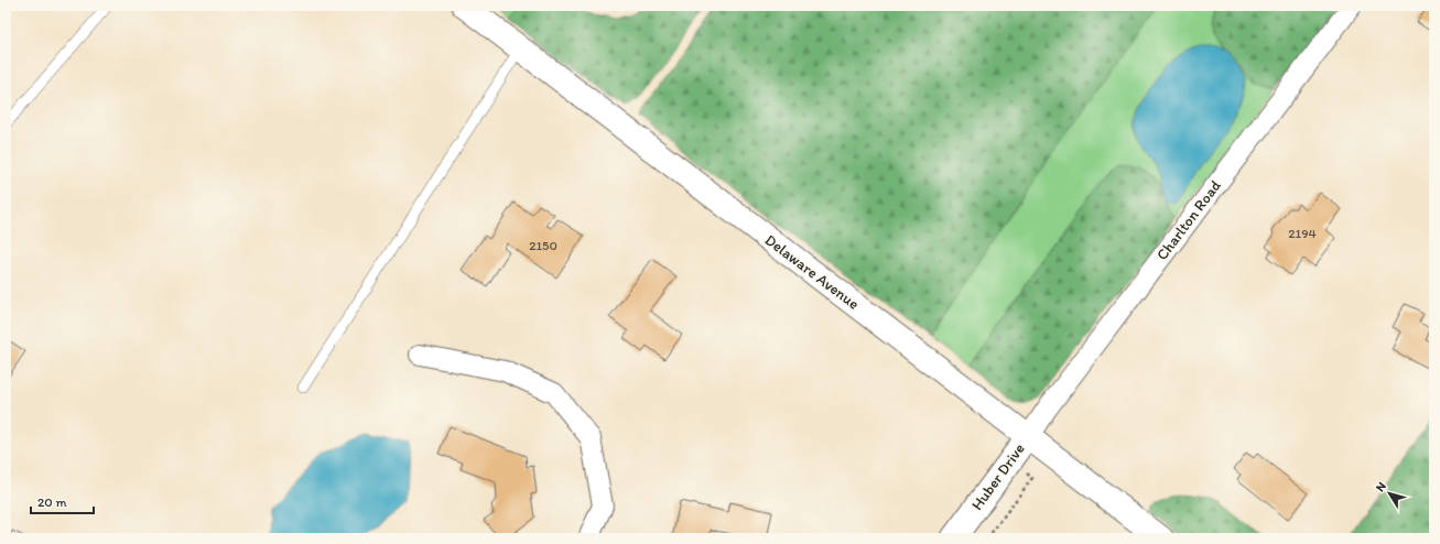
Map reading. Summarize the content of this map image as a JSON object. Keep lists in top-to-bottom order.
{
  "streets": {
    "street": ["Charlton Road", "Delaware Avenue", "Huber Drive"]
  },
  "crossings": [
    ["Charlton Road", "Delaware Avenue"],
    ["Charlton Road", "Huber Drive"],
    ["Delaware Avenue", "Huber Drive"]
  ],
  "house_numbers": ["2194", "2150"],
  "scale_bar": "20 m",
  "north": "top left"
}
